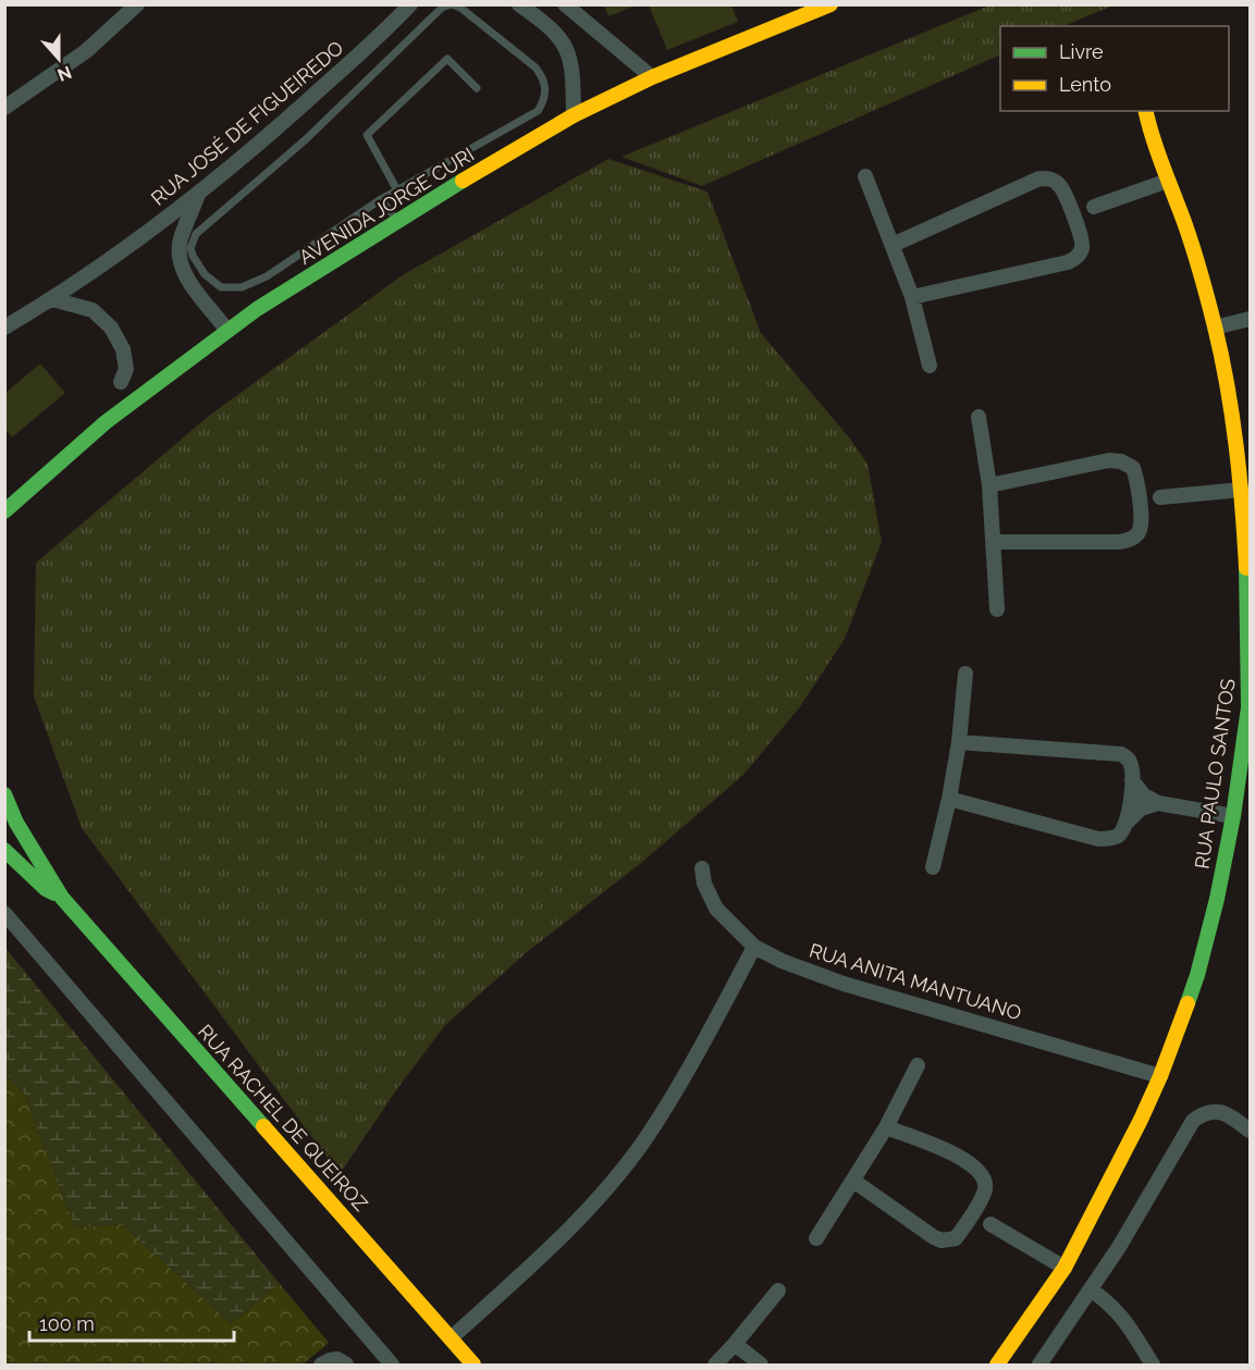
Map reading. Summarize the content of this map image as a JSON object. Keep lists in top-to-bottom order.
{
  "streets": {
    "street": [
      "RUA JOSÉ DE FIGUEIREDO",
      "AVENIDA JORGE CURI",
      "RUA PAULO SANTOS",
      "RUA ANITA MANTUANO",
      "RUA RACHEL DE QUEIROZ"
    ]
  },
  "crossings": [
    ["RUA PAULO SANTOS", "RUA ANITA MANTUANO"]
  ],
  "legend": ["Livre", "Lento"],
  "scale_bar": "100 m",
  "north": "bottom"
}
